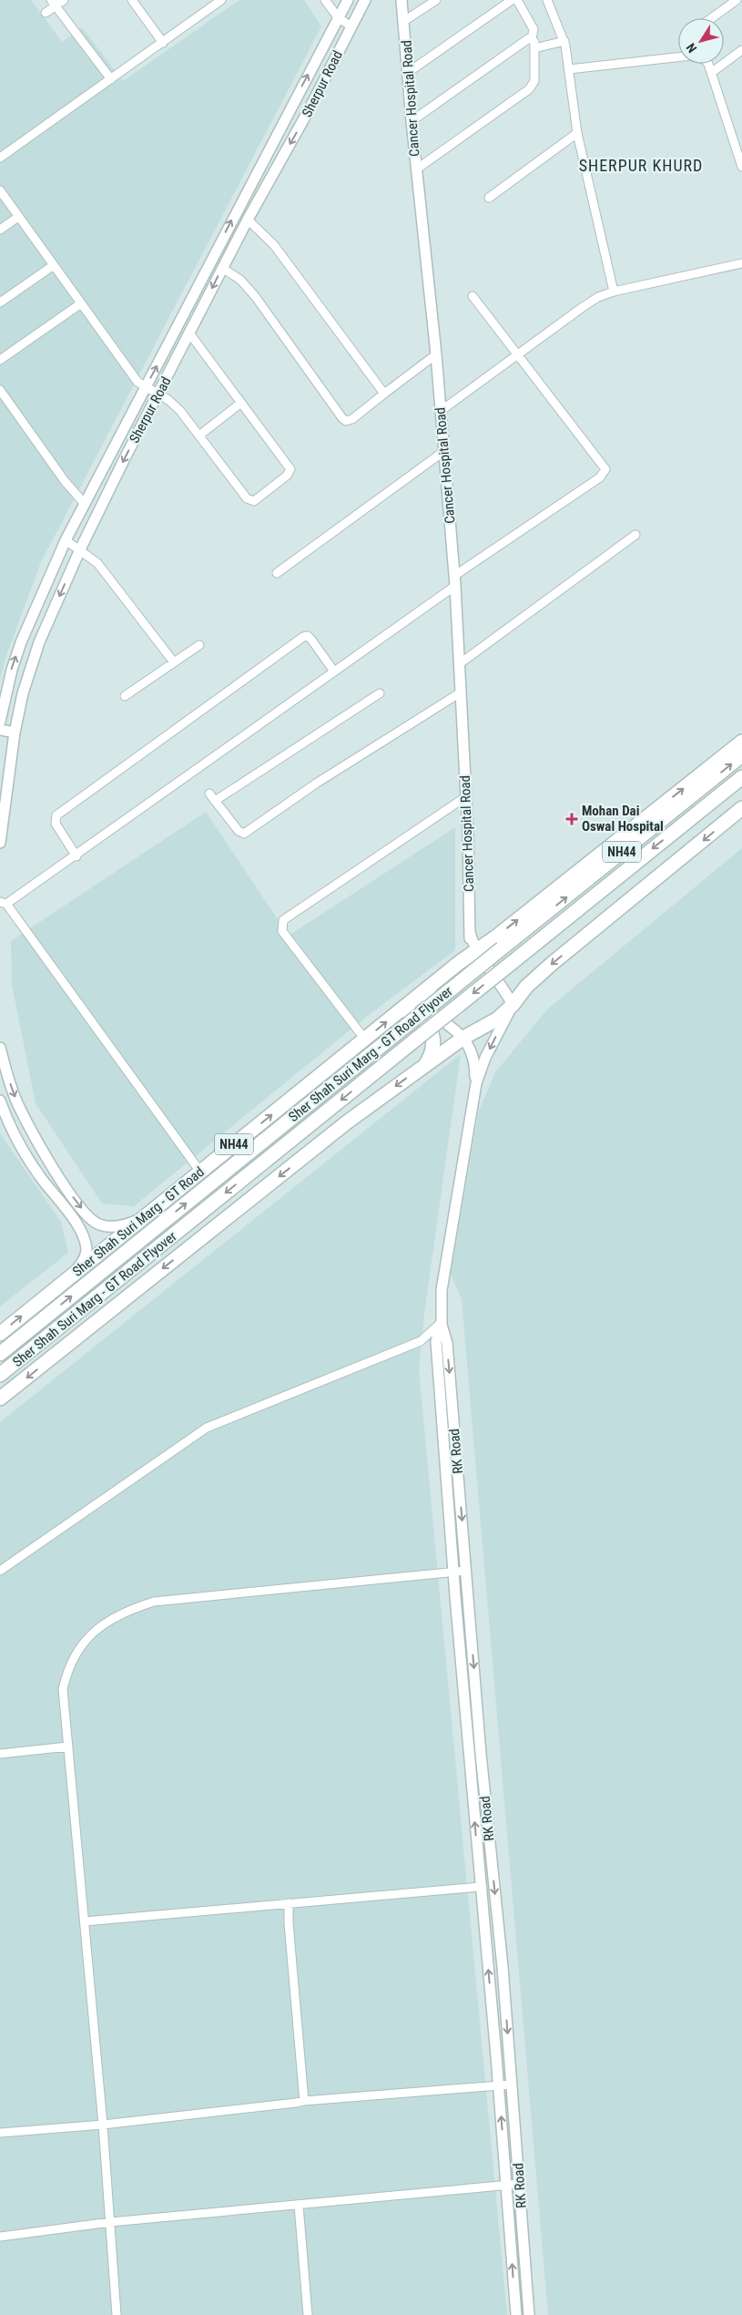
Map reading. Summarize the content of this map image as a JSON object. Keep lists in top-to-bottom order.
{
  "streets": {
    "main road": ["NH44", "Sher Shah Suri Marg - GT Road Flyover", "Sher Shah Suri Marg - GT Road"],
    "street": ["Sherpur Road", "Cancer Hospital Road", "RK Road"]
  },
  "districts": ["SHERPUR KHURD"],
  "places": {
    "health": ["Mohan Dai Oswal Hospital"]
  },
  "north": "bottom left"
}
